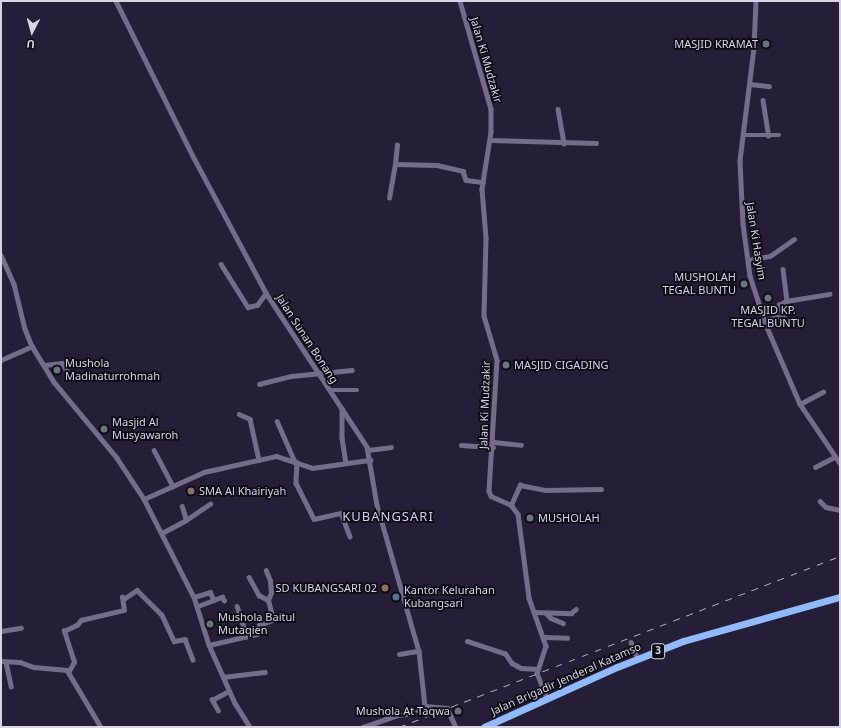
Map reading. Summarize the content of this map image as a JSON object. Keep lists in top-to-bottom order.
{
  "streets": {
    "highway": ["3", "Jalan Brigadir Jenderal Katamso"],
    "street": ["Jalan Ki Mudzakir", "Jalan Ki Hasyim", "Jalan Sunan Bonang"]
  },
  "districts": ["KUBANGSARI"],
  "places": [
    "MASJID KRAMAT",
    "MUSHOLAH TEGAL BUNTU",
    "MASJID KP. TEGAL BUNTU",
    "MASJID CIGADING",
    "Mushola Madinaturrohmah",
    "Masjid Al Musyawaroh",
    "SMA Al Khairiyah",
    "MUSHOLAH",
    "SD KUBANGSARI 02",
    "Kantor Kelurahan Kubangsari",
    "Mushola Baitul Mutaqien",
    "Mushola At Taqwa"
  ],
  "north": "bottom"
}
